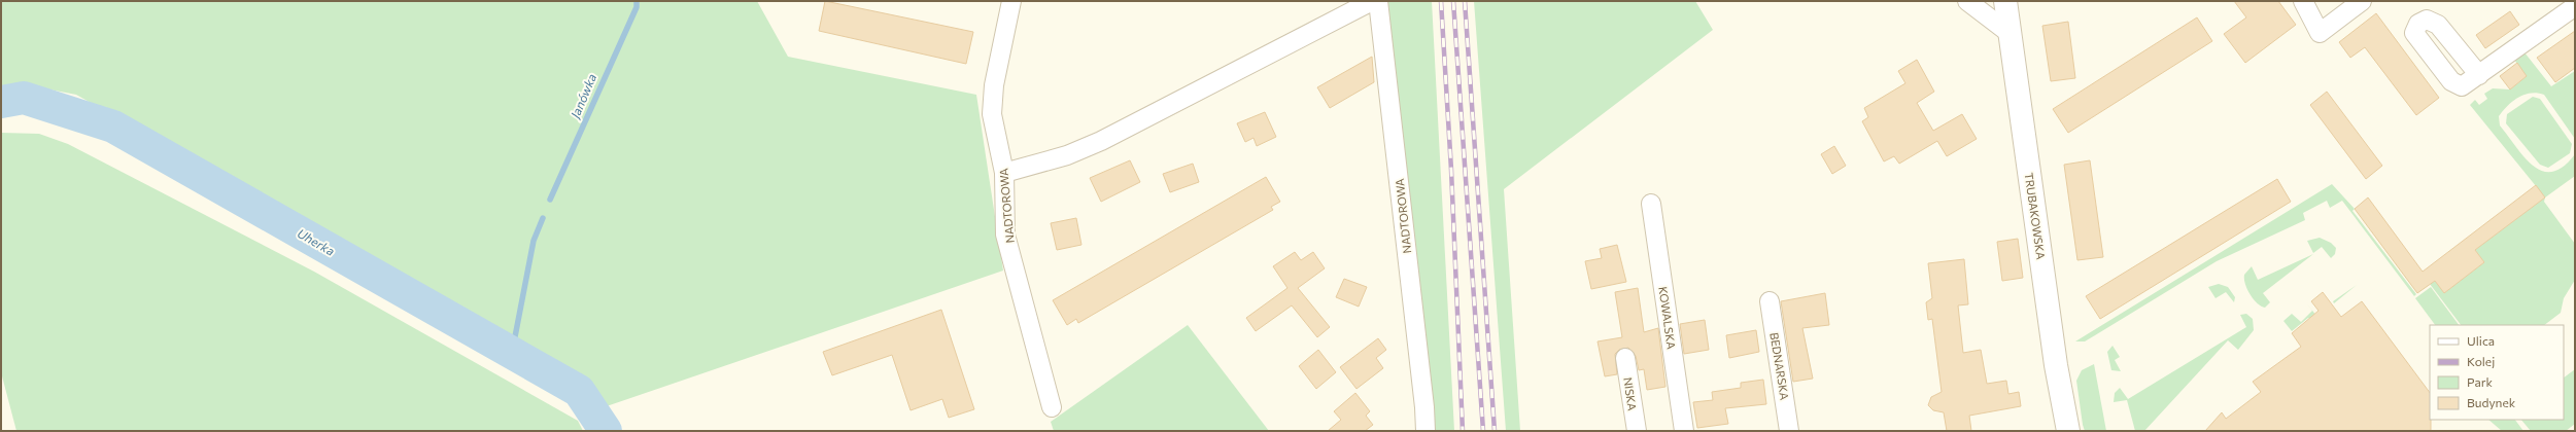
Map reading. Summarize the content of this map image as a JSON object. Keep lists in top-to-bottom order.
{
  "streets": {
    "street": [
      "NADTOROWA",
      "TRUBAKOWSKA",
      "KOWALSKA",
      "BEDNARSKA",
      "NISKA"
    ]
  },
  "water": ["Janówka", "Uherka"],
  "legend": [
    "Ulica",
    "Kolej",
    "Park",
    "Budynek"
  ]
}
